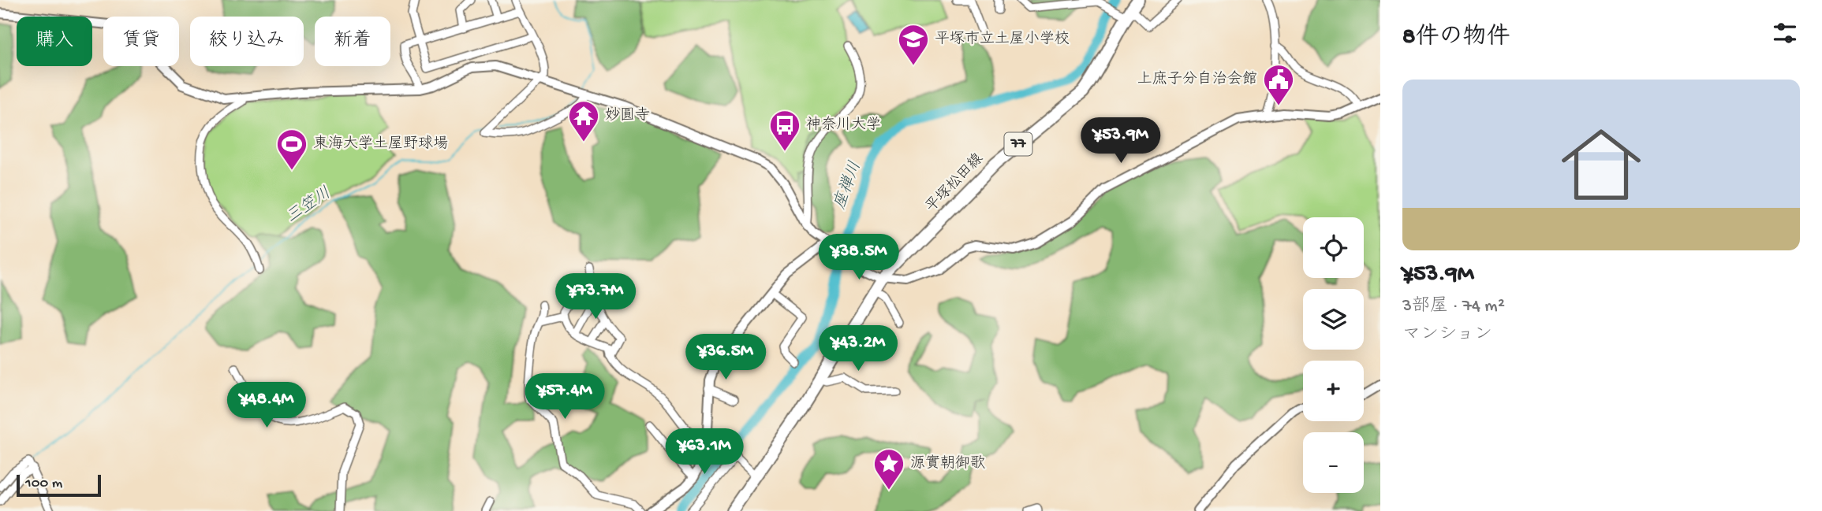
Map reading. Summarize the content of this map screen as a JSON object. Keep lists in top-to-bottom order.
{
  "streets": {
    "main road": ["77", "平塚松田線"]
  },
  "water": ["座禅川", "三笠川"],
  "places": {
    "school or university": ["平塚市立土屋小学校"],
    "public building": ["上庶子分自治会館"],
    "temple": ["妙圓寺"],
    "bus stop": ["神奈川大学"],
    "sports": ["東海大学土屋野球場"],
    "place": ["源實朝御歌"]
  },
  "scale_bar": "100 m",
  "page": {
    "heading": "8件の物件",
    "chip": [
      "購入",
      "賃貸",
      "絞り込み",
      "新着"
    ],
    "list": [
      {
        "name": "¥53.9M",
        "note": "3部屋 · 74 m² · マンション"
      }
    ],
    "price": [
      "¥53.9M",
      "¥38.5M",
      "¥73.7M",
      "¥43.2M",
      "¥36.5M",
      "¥57.4M",
      "¥48.4M",
      "¥63.1M"
    ],
    "map_buttons": ["+", "−"],
    "scale": "100 m"
  }
}
